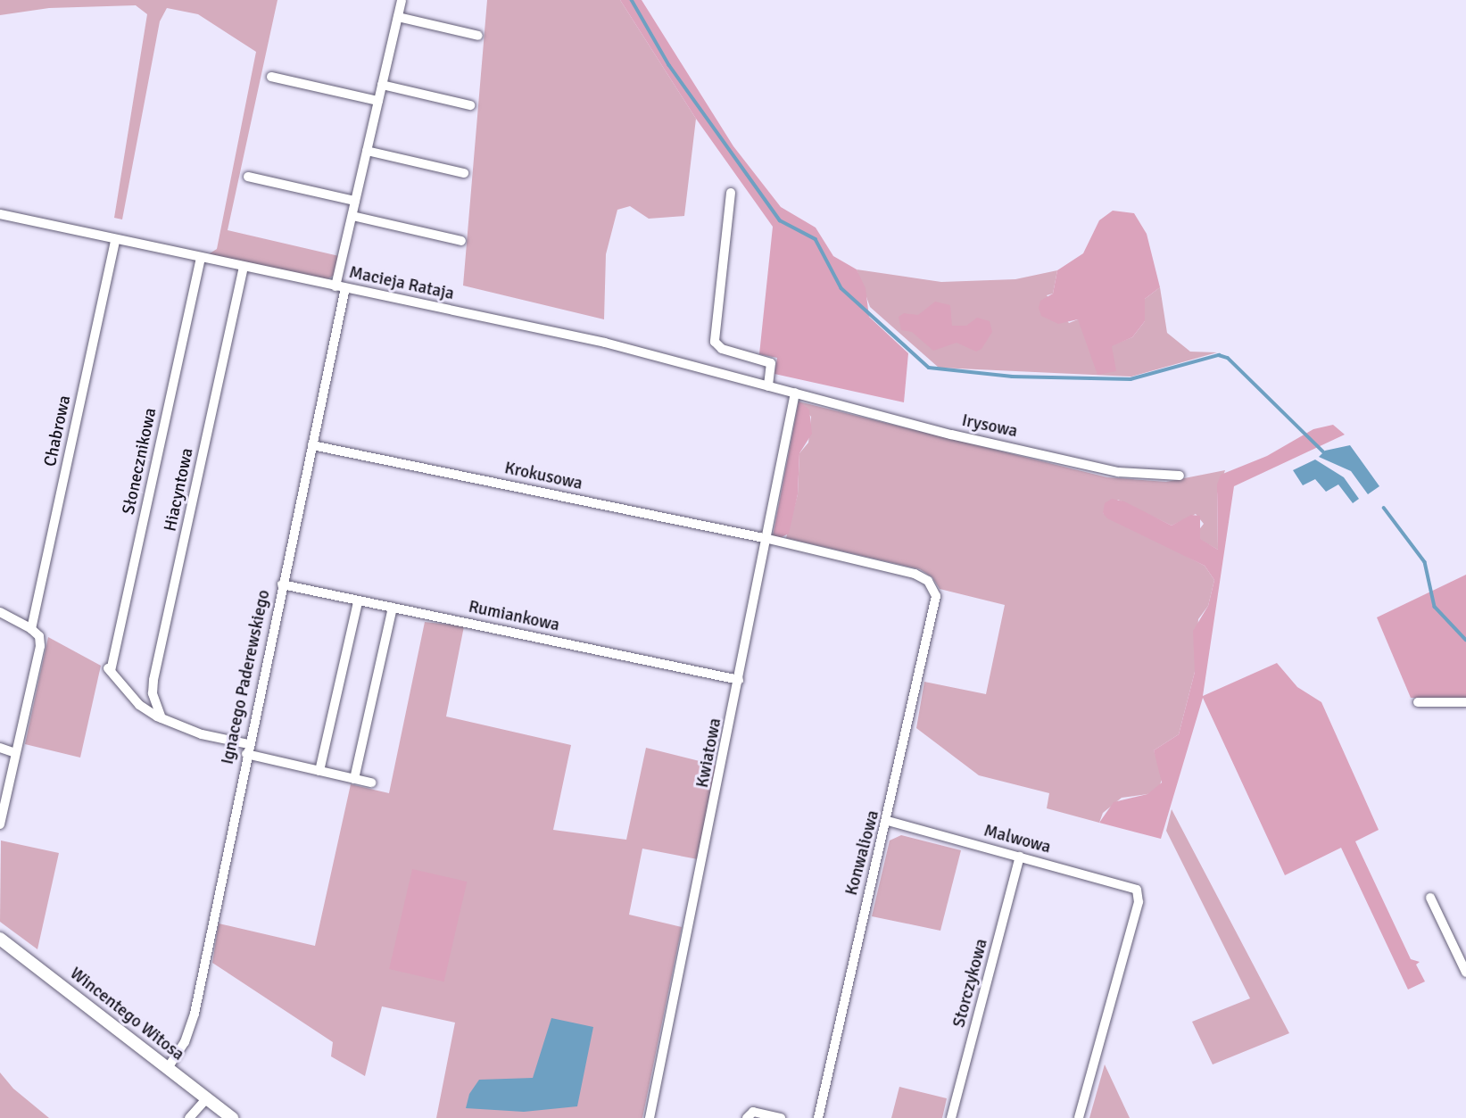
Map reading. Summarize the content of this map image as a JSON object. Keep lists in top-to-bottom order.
{
  "streets": {
    "street": [
      "Macieja Rataja",
      "Irysowa",
      "Chabrowa",
      "Słonecznikowa",
      "Krokusowa",
      "Hiacyntowa",
      "Rumiankowa",
      "Ignacego Paderewskiego",
      "Kwiatowa",
      "Malwowa",
      "Konwaliowa",
      "Storczykowa",
      "Wincentego Witosa"
    ]
  },
  "crossings": [
    ["Macieja Rataja", "Irysowa"],
    ["Macieja Rataja", "Chabrowa"],
    ["Macieja Rataja", "Słonecznikowa"],
    ["Macieja Rataja", "Hiacyntowa"],
    ["Macieja Rataja", "Ignacego Paderewskiego"],
    ["Macieja Rataja", "Kwiatowa"],
    ["Irysowa", "Kwiatowa"],
    ["Słonecznikowa", "Hiacyntowa"],
    ["Krokusowa", "Ignacego Paderewskiego"],
    ["Krokusowa", "Kwiatowa"],
    ["Krokusowa", "Konwaliowa"],
    ["Rumiankowa", "Ignacego Paderewskiego"],
    ["Rumiankowa", "Kwiatowa"],
    ["Ignacego Paderewskiego", "Wincentego Witosa"],
    ["Malwowa", "Konwaliowa"],
    ["Malwowa", "Storczykowa"]
  ]
}
